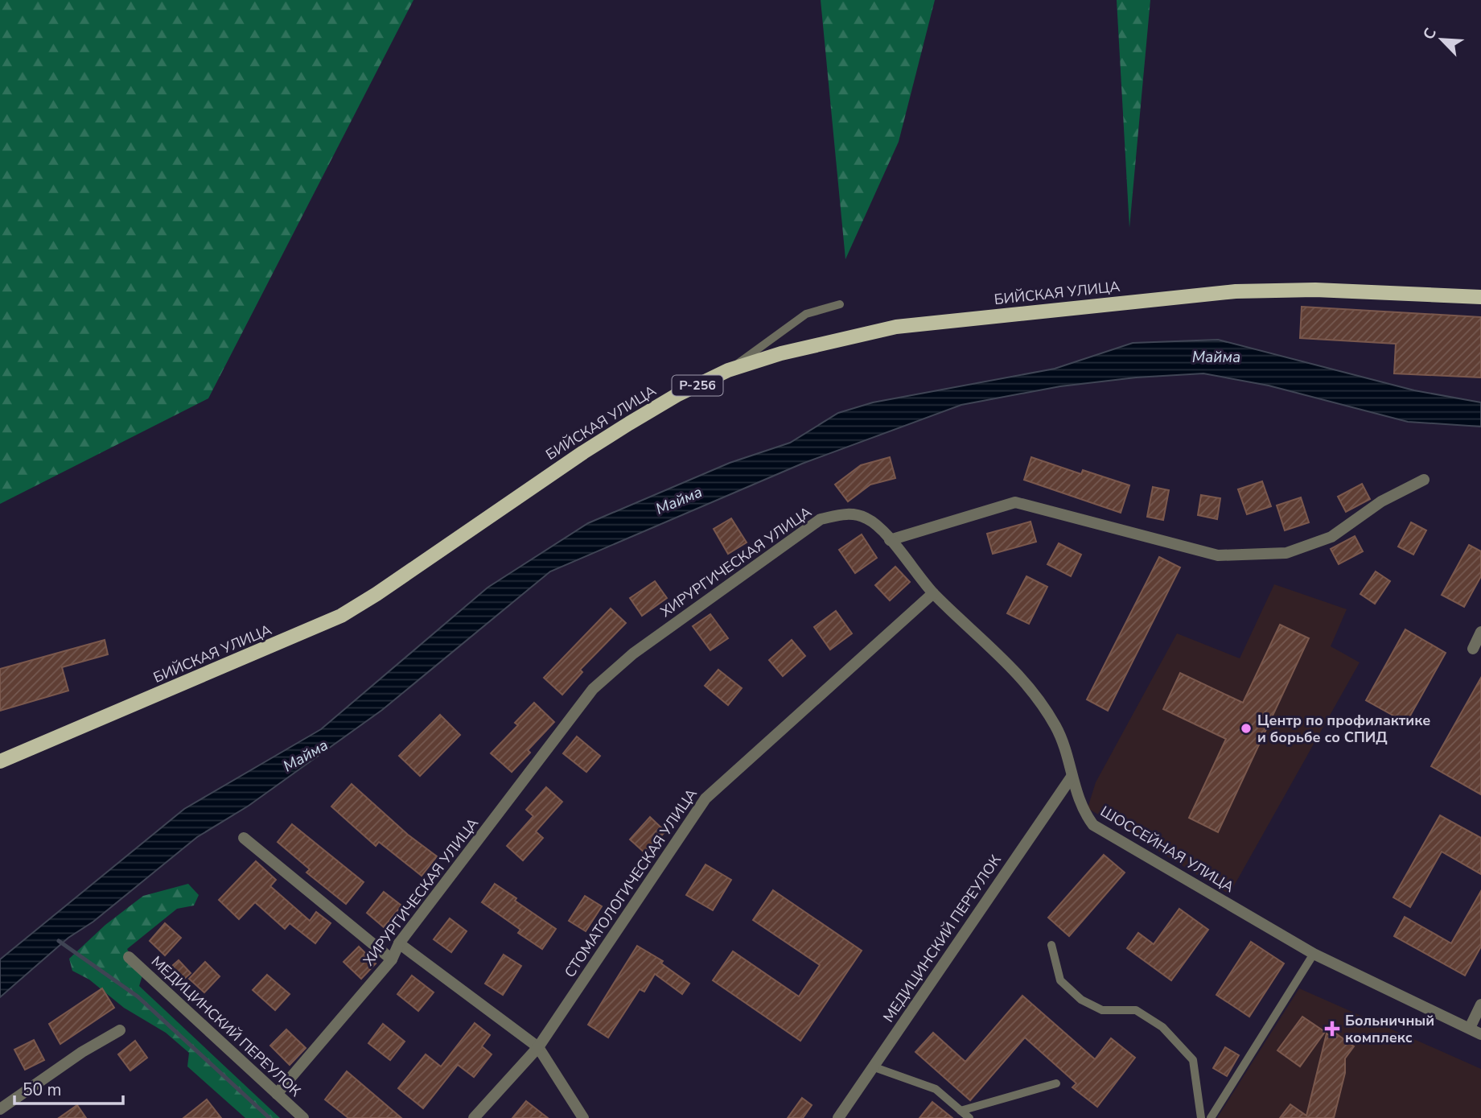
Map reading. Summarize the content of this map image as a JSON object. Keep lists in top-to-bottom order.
{
  "streets": {
    "main road": ["БИЙСКАЯ УЛИЦА", "Р-256"],
    "street": [
      "ХИРУРГИЧЕСКАЯ УЛИЦА",
      "ШОССЕЙНАЯ УЛИЦА",
      "СТОМАТОЛОГИЧЕСКАЯ УЛИЦА",
      "МЕДИЦИНСКИЙ ПЕРЕУЛОК"
    ]
  },
  "crossings": [
    ["ХИРУРГИЧЕСКАЯ УЛИЦА", "ШОССЕЙНАЯ УЛИЦА"],
    ["ХИРУРГИЧЕСКАЯ УЛИЦА", "МЕДИЦИНСКИЙ ПЕРЕУЛОК"],
    ["ШОССЕЙНАЯ УЛИЦА", "СТОМАТОЛОГИЧЕСКАЯ УЛИЦА"],
    ["ШОССЕЙНАЯ УЛИЦА", "МЕДИЦИНСКИЙ ПЕРЕУЛОК"]
  ],
  "water": ["Майма"],
  "places": {
    "other": ["Центр по профилактике и борьбе со СПИД"],
    "health": ["Больничный комплекс"]
  },
  "scale_bar": "50 m",
  "north": "top left"
}
